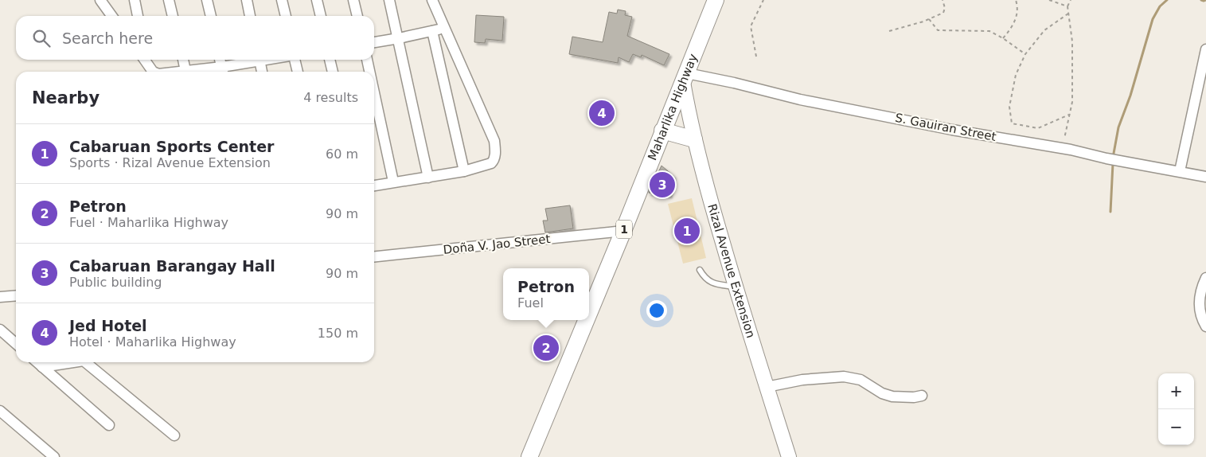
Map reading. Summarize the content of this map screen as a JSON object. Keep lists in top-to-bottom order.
{
  "streets": {
    "main road": ["Maharlika Highway", "1", "Rizal Avenue Extension"],
    "street": ["S. Gauiran Street", "Doña V. Jao Street"]
  },
  "crossings": [
    ["Maharlika Highway", "S. Gauiran Street"],
    ["Maharlika Highway", "Doña V. Jao Street"],
    ["Maharlika Highway", "Rizal Avenue Extension"],
    ["S. Gauiran Street", "Rizal Avenue Extension"]
  ],
  "page": {
    "search": "Search here",
    "heading": ["Nearby", "4 results"],
    "pins": [
      "4",
      "3",
      "1",
      "2"
    ],
    "list": [
      {
        "mark": "1",
        "name": "Cabaruan Sports Center",
        "note": "Sports · Rizal Avenue Extension",
        "value": "60 m"
      },
      {
        "mark": "2",
        "name": "Petron",
        "note": "Fuel · Maharlika Highway",
        "value": "90 m"
      },
      {
        "mark": "3",
        "name": "Cabaruan Barangay Hall",
        "note": "Public building",
        "value": "90 m"
      },
      {
        "mark": "4",
        "name": "Jed Hotel",
        "note": "Hotel · Maharlika Highway",
        "value": "150 m"
      }
    ],
    "popup": ["Petron", "Fuel"],
    "map_buttons": ["+", "−"]
  }
}
